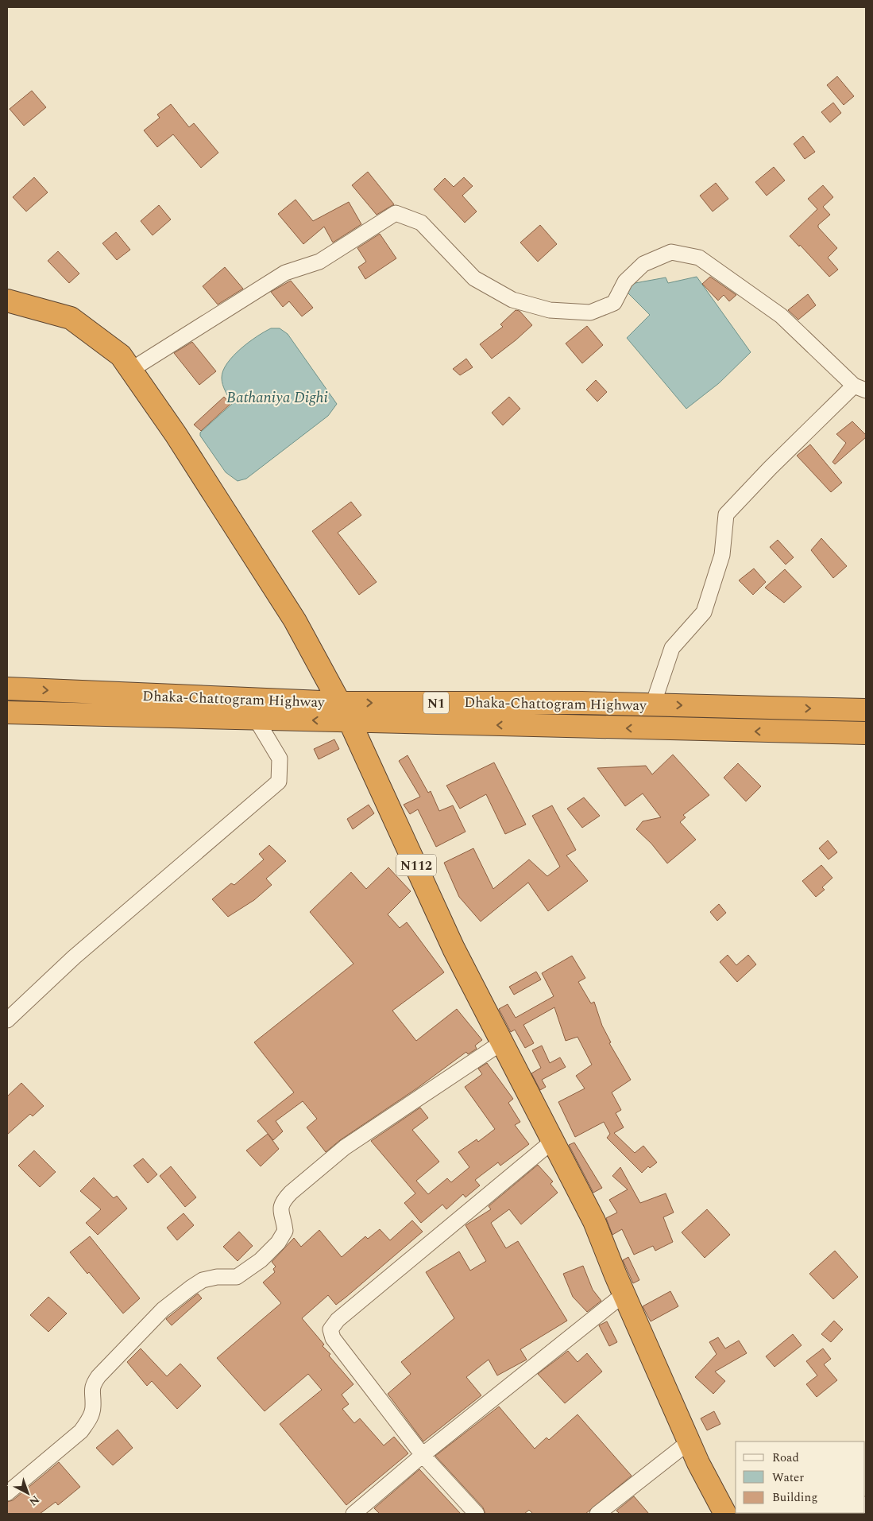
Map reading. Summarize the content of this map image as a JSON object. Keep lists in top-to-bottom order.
{
  "streets": {
    "highway": ["Dhaka-Chattogram Highway", "N1", "N112"]
  },
  "crossings": [
    ["Dhaka-Chattogram Highway", "N112"]
  ],
  "water": ["Bathaniya Dighi"],
  "legend": ["Road", "Water", "Building"],
  "north": "bottom right"
}
